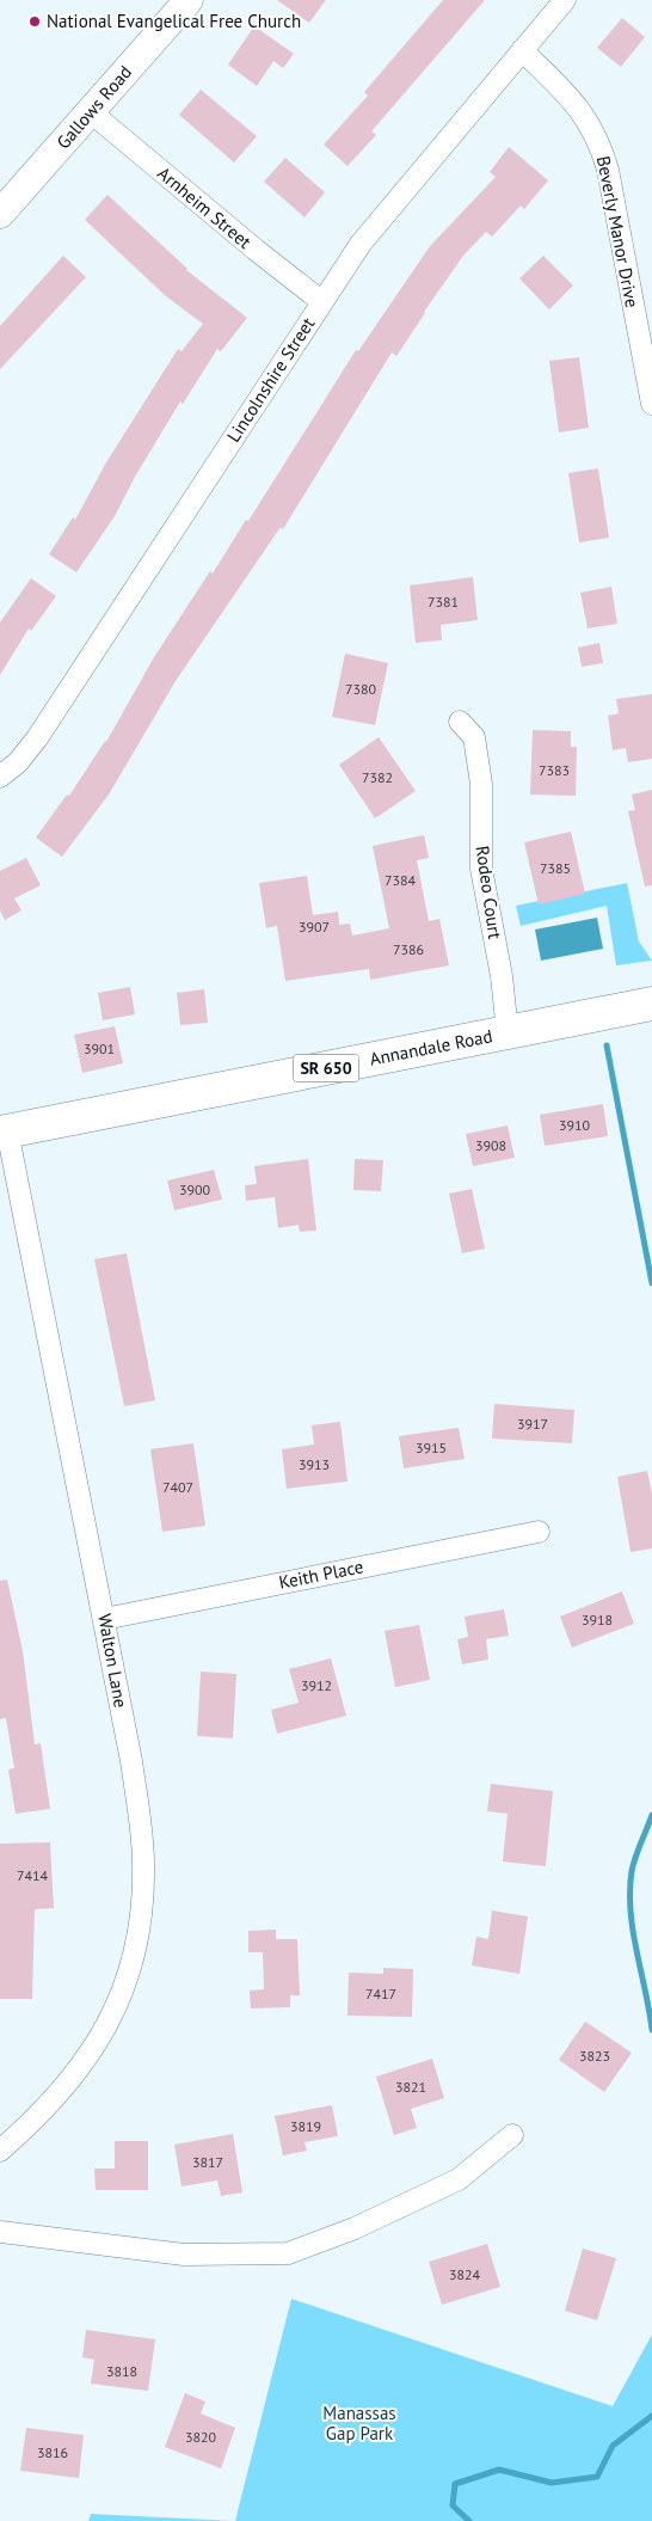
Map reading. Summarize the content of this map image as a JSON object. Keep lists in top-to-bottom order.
{
  "streets": {
    "main road": ["Gallows Road", "Annandale Road", "SR 650"],
    "street": [
      "Arnheim Street",
      "Beverly Manor Drive",
      "Lincolnshire Street",
      "Rodeo Court",
      "Keith Place",
      "Walton Lane"
    ]
  },
  "crossings": [
    ["Gallows Road", "Arnheim Street"],
    ["Arnheim Street", "Lincolnshire Street"],
    ["Beverly Manor Drive", "Lincolnshire Street"],
    ["Rodeo Court", "Annandale Road"],
    ["Annandale Road", "Walton Lane"],
    ["Keith Place", "Walton Lane"]
  ],
  "parks": ["Manassas Gap Park"],
  "places": ["National Evangelical Free Church"],
  "house_numbers": [
    "7381",
    "7380",
    "7383",
    "7382",
    "7385",
    "7384",
    "3907",
    "7386",
    "3901",
    "3910",
    "3908",
    "3900",
    "3917",
    "3915",
    "3913",
    "7407",
    "3918",
    "3912",
    "7414",
    "7417",
    "3823",
    "3821",
    "3819",
    "3817",
    "3824",
    "3818",
    "3820",
    "3816"
  ]
}
